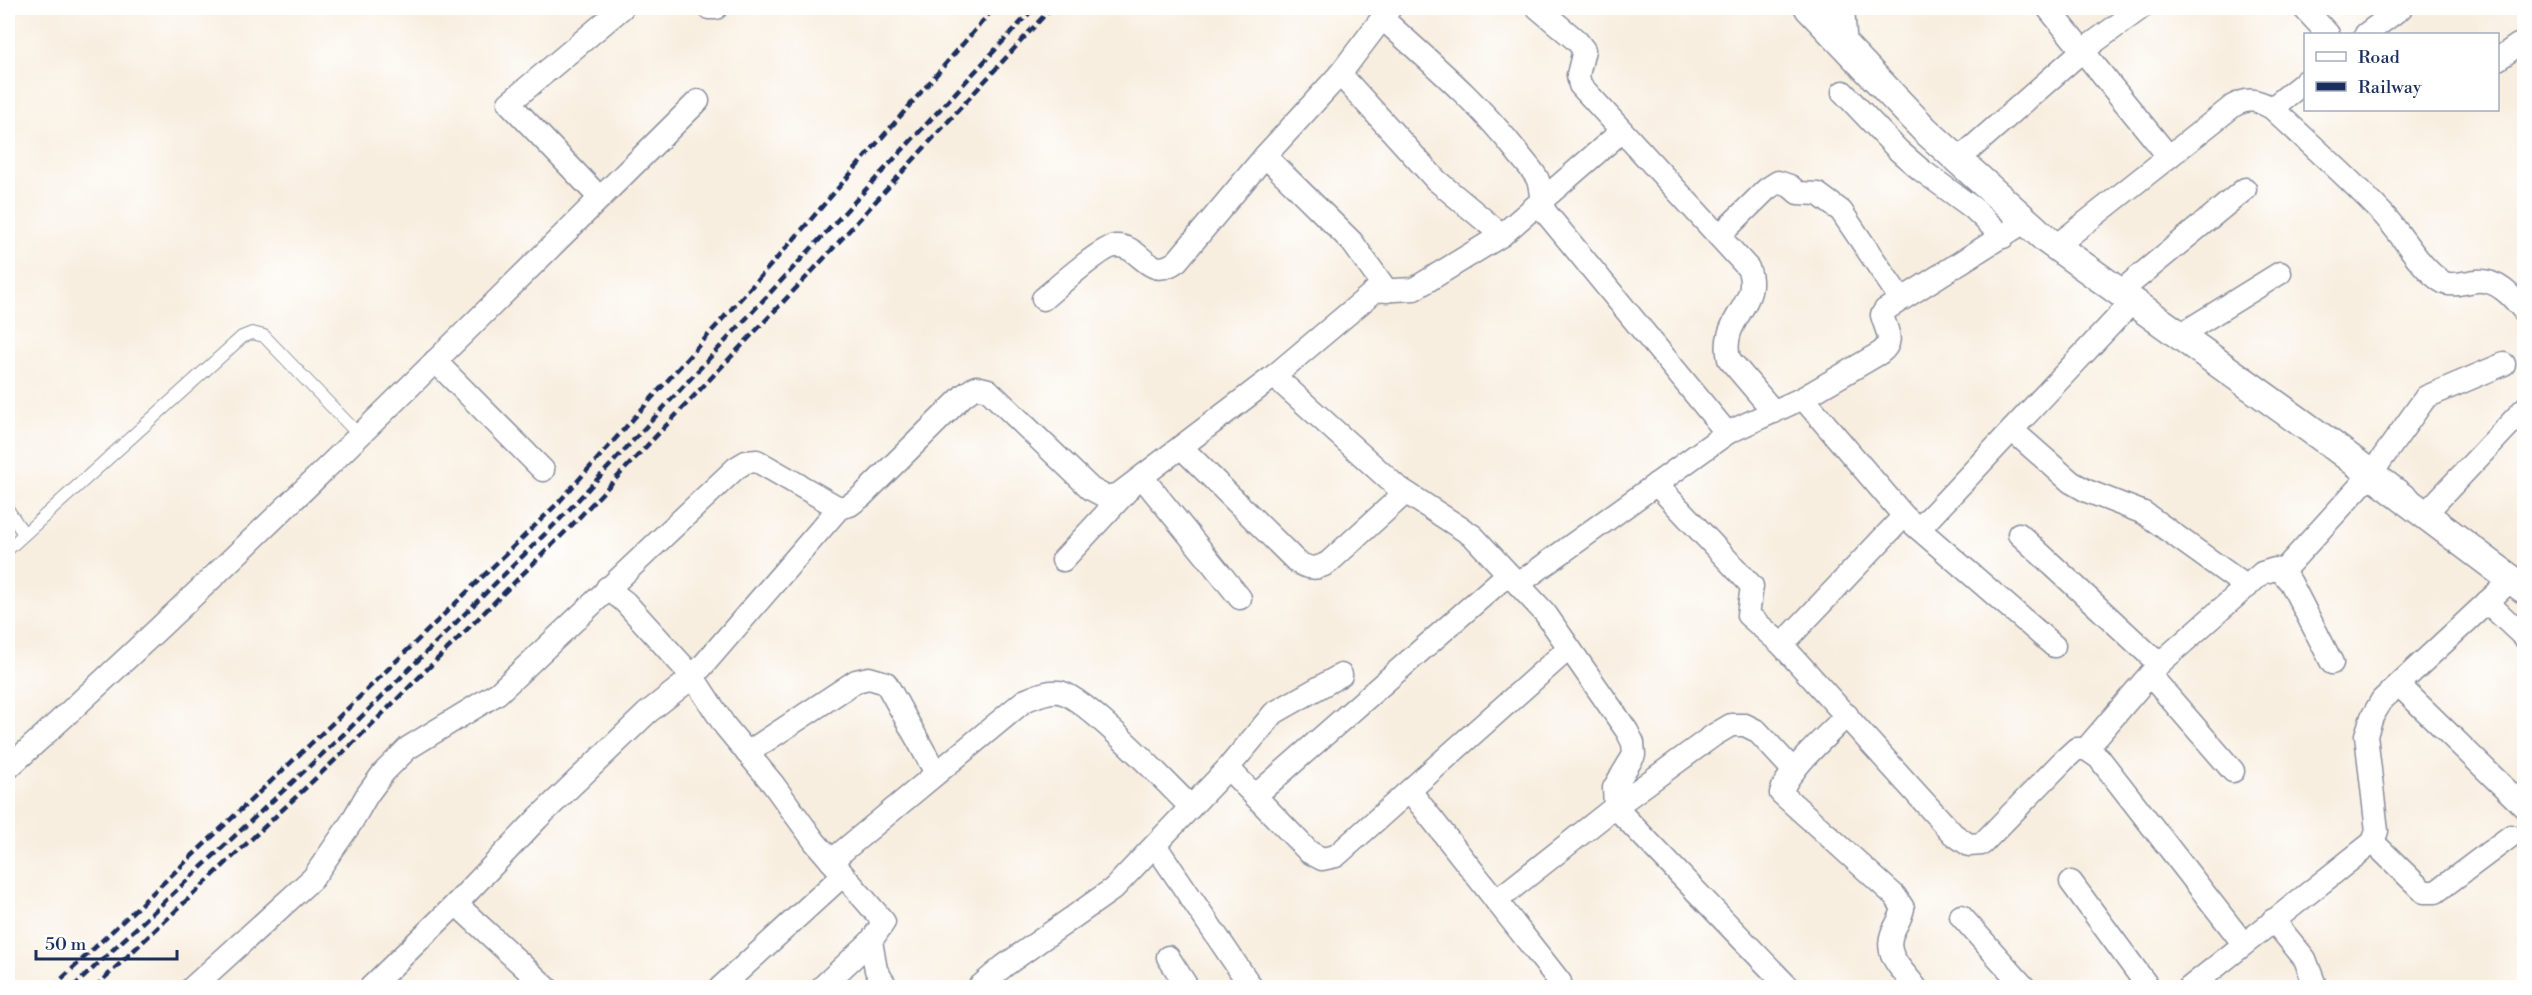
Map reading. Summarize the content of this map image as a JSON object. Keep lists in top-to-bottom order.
{
  "legend": ["Road", "Railway"],
  "scale_bar": "50 m"
}
